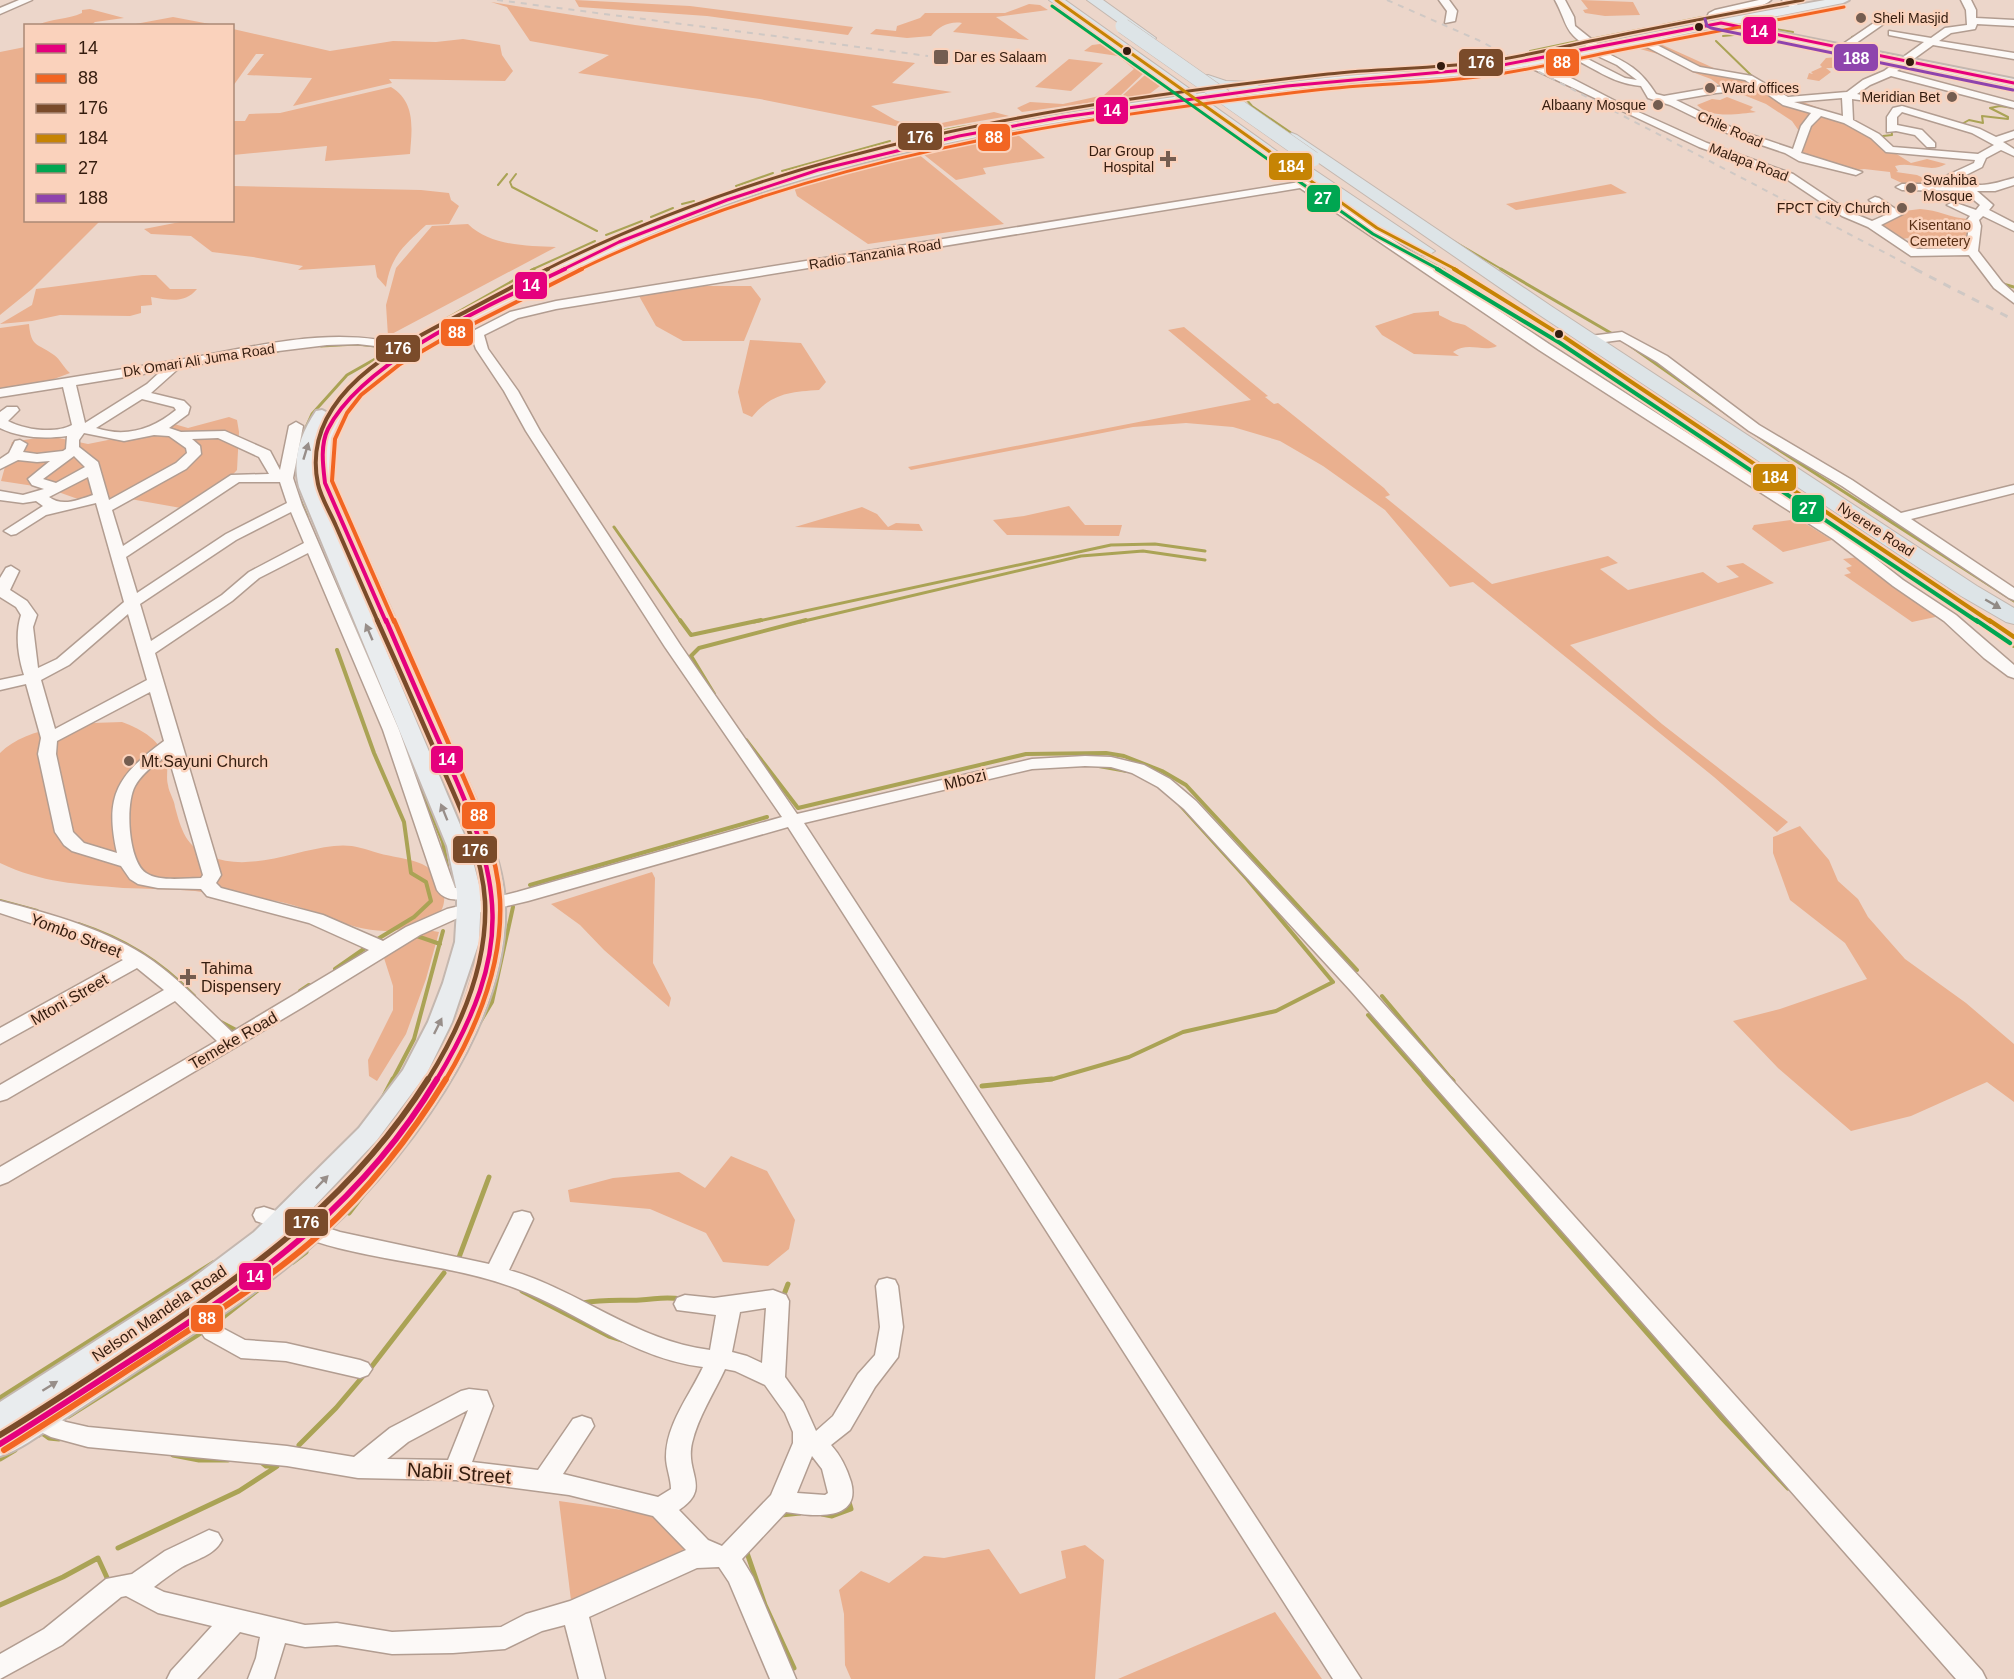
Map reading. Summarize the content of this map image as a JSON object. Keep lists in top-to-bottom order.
{
  "streets": {
    "highway": ["Nyerere Road"],
    "main road": ["Nelson Mandela Road"],
    "street": [
      "Chile Road",
      "Malapa Road",
      "Radio Tanzania Road",
      "Dk Omari Ali Juma Road",
      "Mbozi",
      "Yombo Street",
      "Mtoni Street",
      "Temeke Road",
      "Nabii Street"
    ]
  },
  "crossings": [
    ["Chile Road", "Nelson Mandela Road"],
    ["Malapa Road", "Nelson Mandela Road"],
    ["Dk Omari Ali Juma Road", "Nelson Mandela Road"],
    ["Mbozi", "Temeke Road"],
    ["Mbozi", "Nelson Mandela Road"],
    ["Yombo Street", "Mtoni Street"],
    ["Yombo Street", "Temeke Road"],
    ["Temeke Road", "Nelson Mandela Road"],
    ["Nelson Mandela Road", "Nabii Street"]
  ],
  "parks": ["Kisentano Cemetery"],
  "places": {
    "other": [
      "Sheli Masjid",
      "Ward offices",
      "Meridian Bet",
      "Albaany Mosque",
      "Swahiba Mosque",
      "FPCT City Church",
      "Mt.Sayuni Church"
    ],
    "transit": ["Dar es Salaam"],
    "health": ["Dar Group Hospital", "Tahima Dispensery"]
  },
  "lines": [
    "transit line 176",
    "transit line 184",
    "transit line 27",
    "transit line 88",
    "transit line 188",
    "transit line 14"
  ],
  "legend": [
    "14",
    "88",
    "176",
    "184",
    "27",
    "188"
  ]
}
